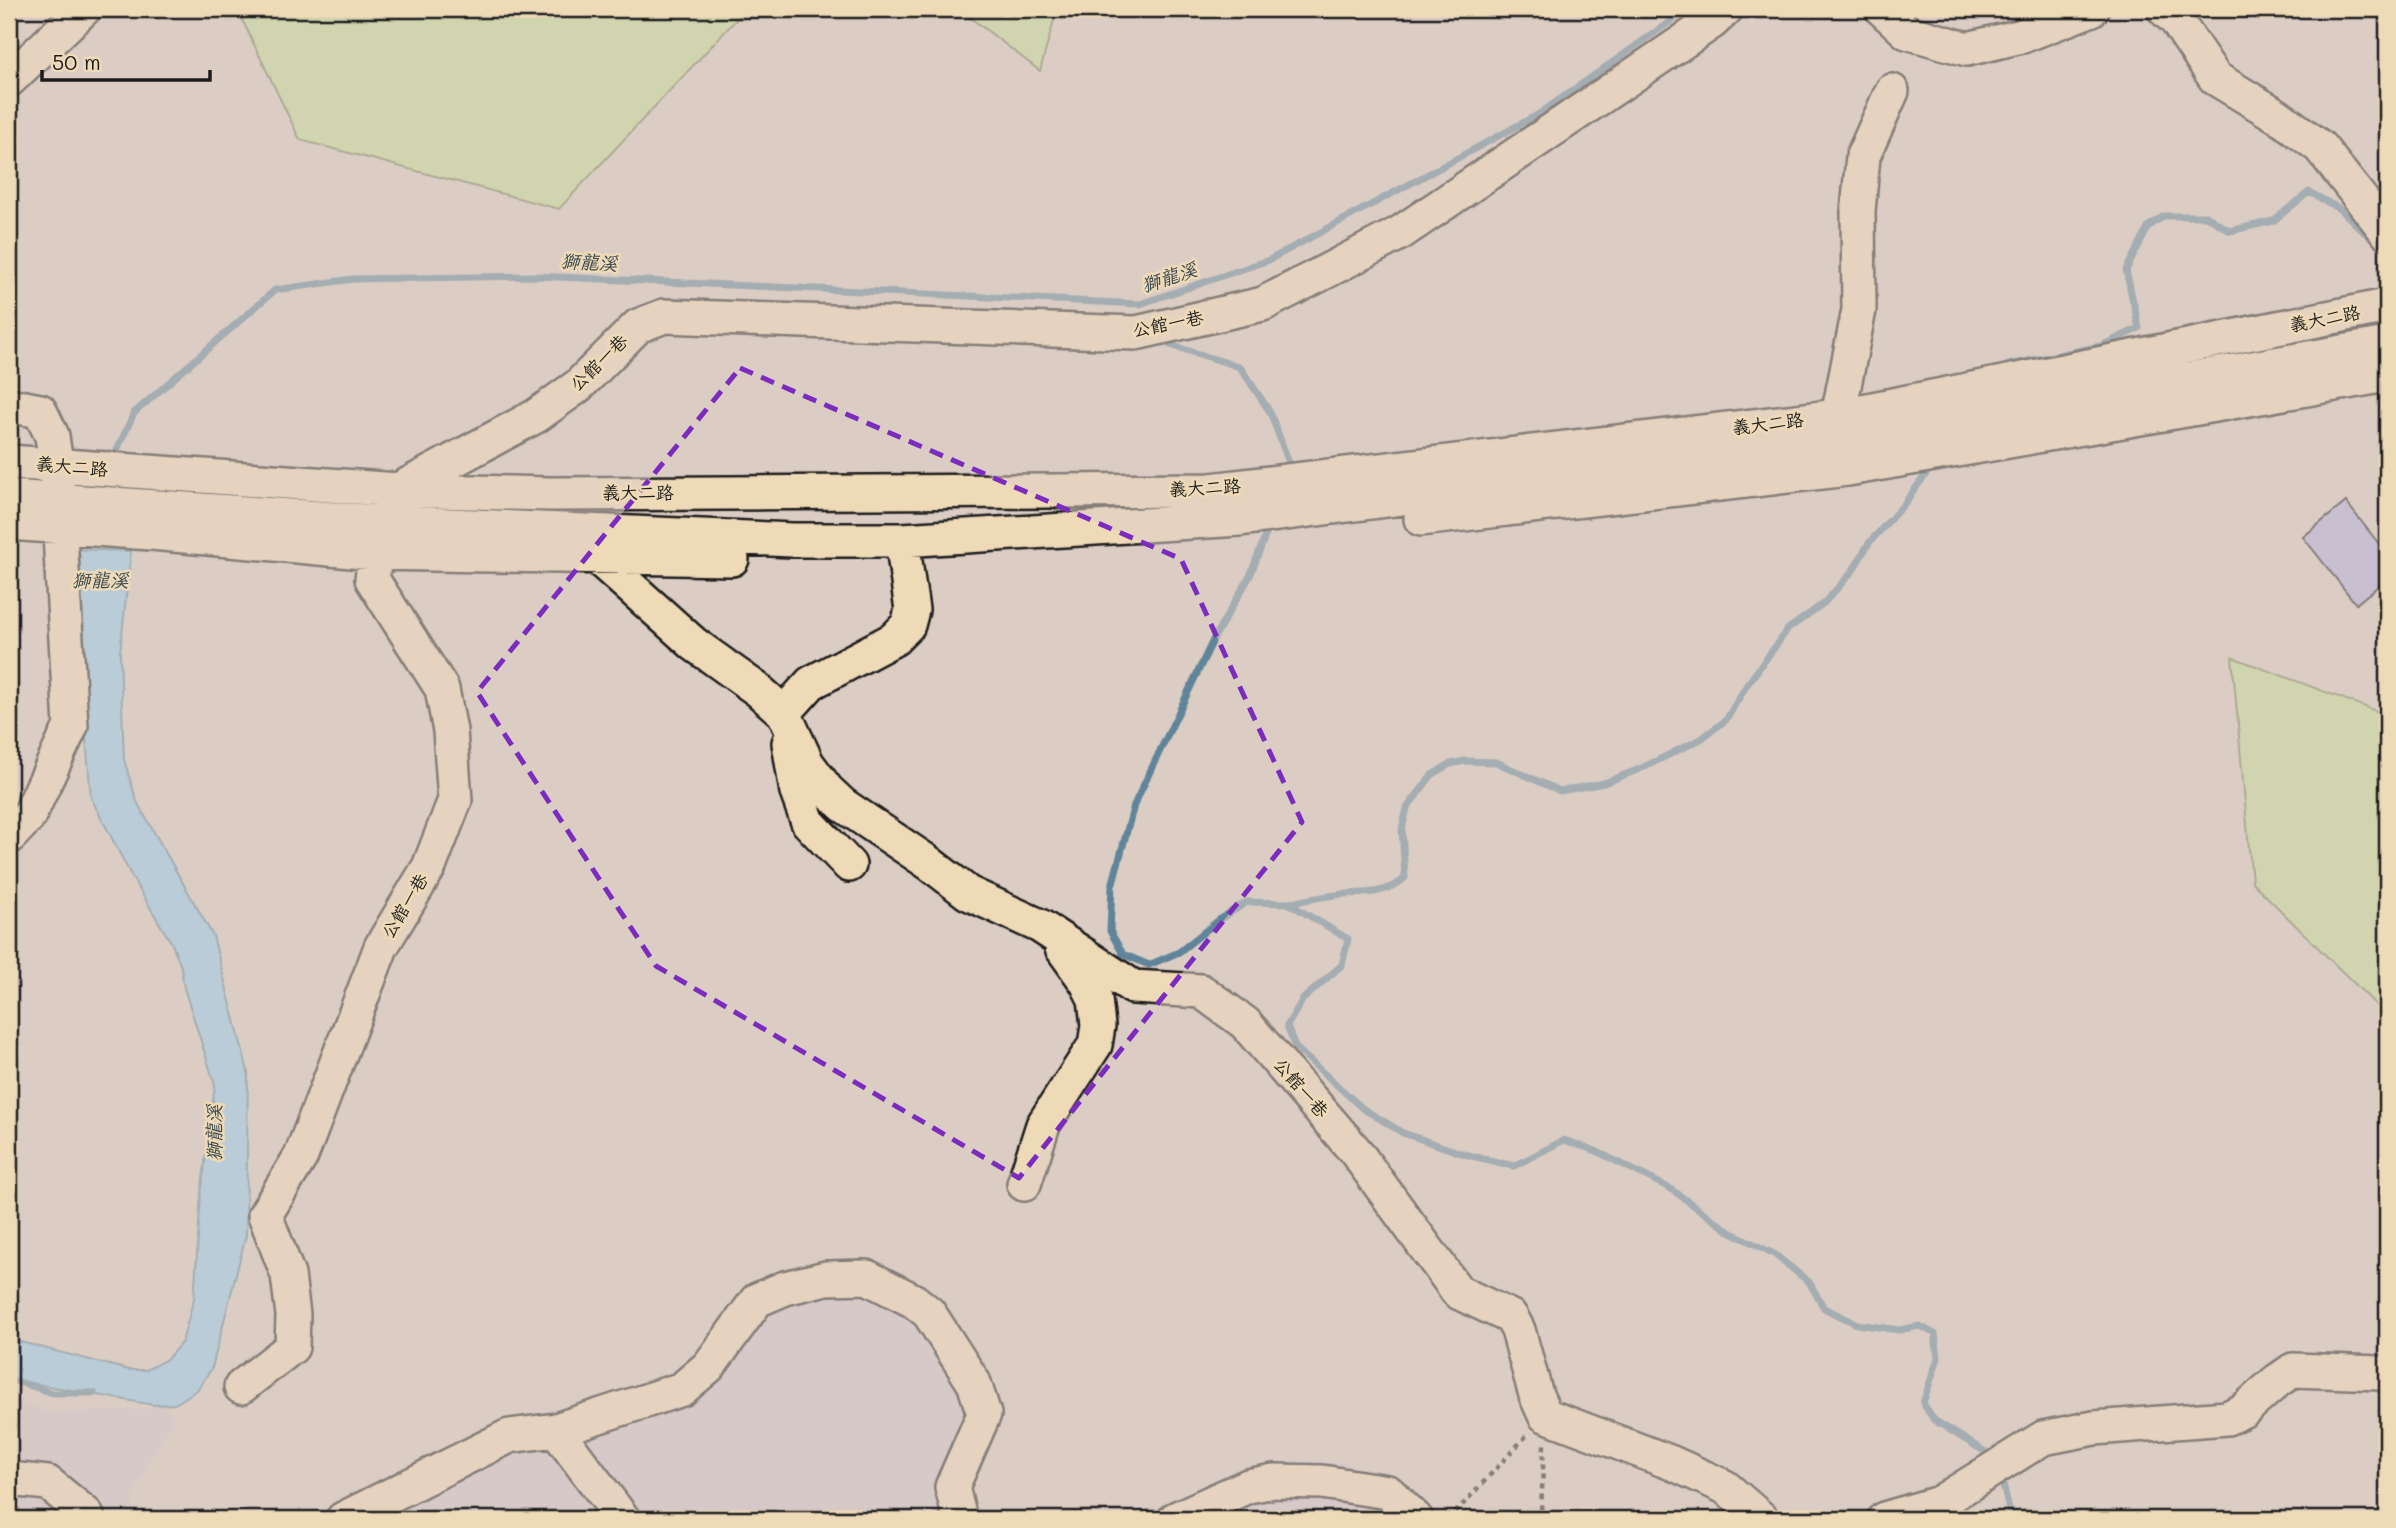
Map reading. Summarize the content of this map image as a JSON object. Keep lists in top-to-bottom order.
{
  "streets": {
    "street": ["義大二路", "公館一巷"]
  },
  "crossings": [
    ["義大二路", "公館一巷"]
  ],
  "water": ["獅龍溪"],
  "scale_bar": "50 m"
}
